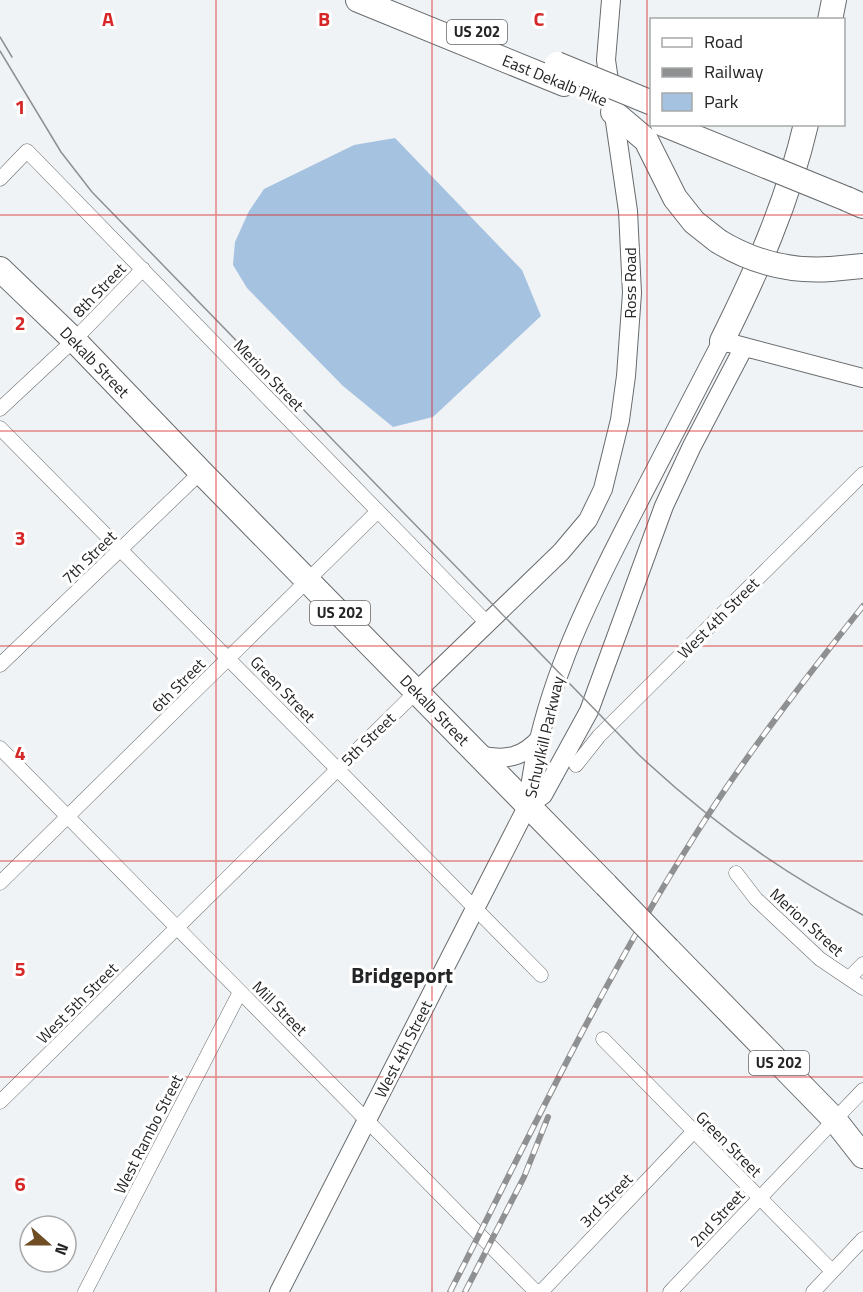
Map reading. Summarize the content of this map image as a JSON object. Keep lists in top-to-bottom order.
{
  "streets": {
    "highway": ["US 202", "East Dekalb Pike", "Dekalb Street"],
    "main road": [
      "Ross Road",
      "West 4th Street",
      "Schuylkill Parkway",
      "5th Street"
    ],
    "street": [
      "8th Street",
      "Merion Street",
      "7th Street",
      "6th Street",
      "Green Street",
      "West 5th Street",
      "Mill Street",
      "West Rambo Street",
      "3rd Street",
      "2nd Street"
    ]
  },
  "crossings": [
    ["Ross Road", "5th Street"],
    ["8th Street", "Dekalb Street"],
    ["8th Street", "Merion Street"],
    ["Dekalb Street", "7th Street"],
    ["Dekalb Street", "West 4th Street"],
    ["Dekalb Street", "6th Street"],
    ["Dekalb Street", "Schuylkill Parkway"],
    ["Dekalb Street", "5th Street"],
    ["Dekalb Street", "2nd Street"],
    ["Merion Street", "6th Street"],
    ["Merion Street", "5th Street"],
    ["7th Street", "Green Street"],
    ["West 4th Street", "Green Street"],
    ["West 4th Street", "Schuylkill Parkway"],
    ["West 4th Street", "Mill Street"],
    ["6th Street", "Green Street"],
    ["6th Street", "Mill Street"],
    ["Green Street", "5th Street"],
    ["Green Street", "3rd Street"],
    ["Green Street", "2nd Street"],
    ["5th Street", "West 5th Street"],
    ["5th Street", "Mill Street"],
    ["West 5th Street", "Mill Street"],
    ["Mill Street", "West Rambo Street"]
  ],
  "districts": ["Bridgeport"],
  "legend": ["Road", "Railway", "Park"],
  "north": "right",
  "grid": {
    "columns": ["A", "B", "C"],
    "rows": [
      "1",
      "2",
      "3",
      "4",
      "5",
      "6"
    ]
  }
}
